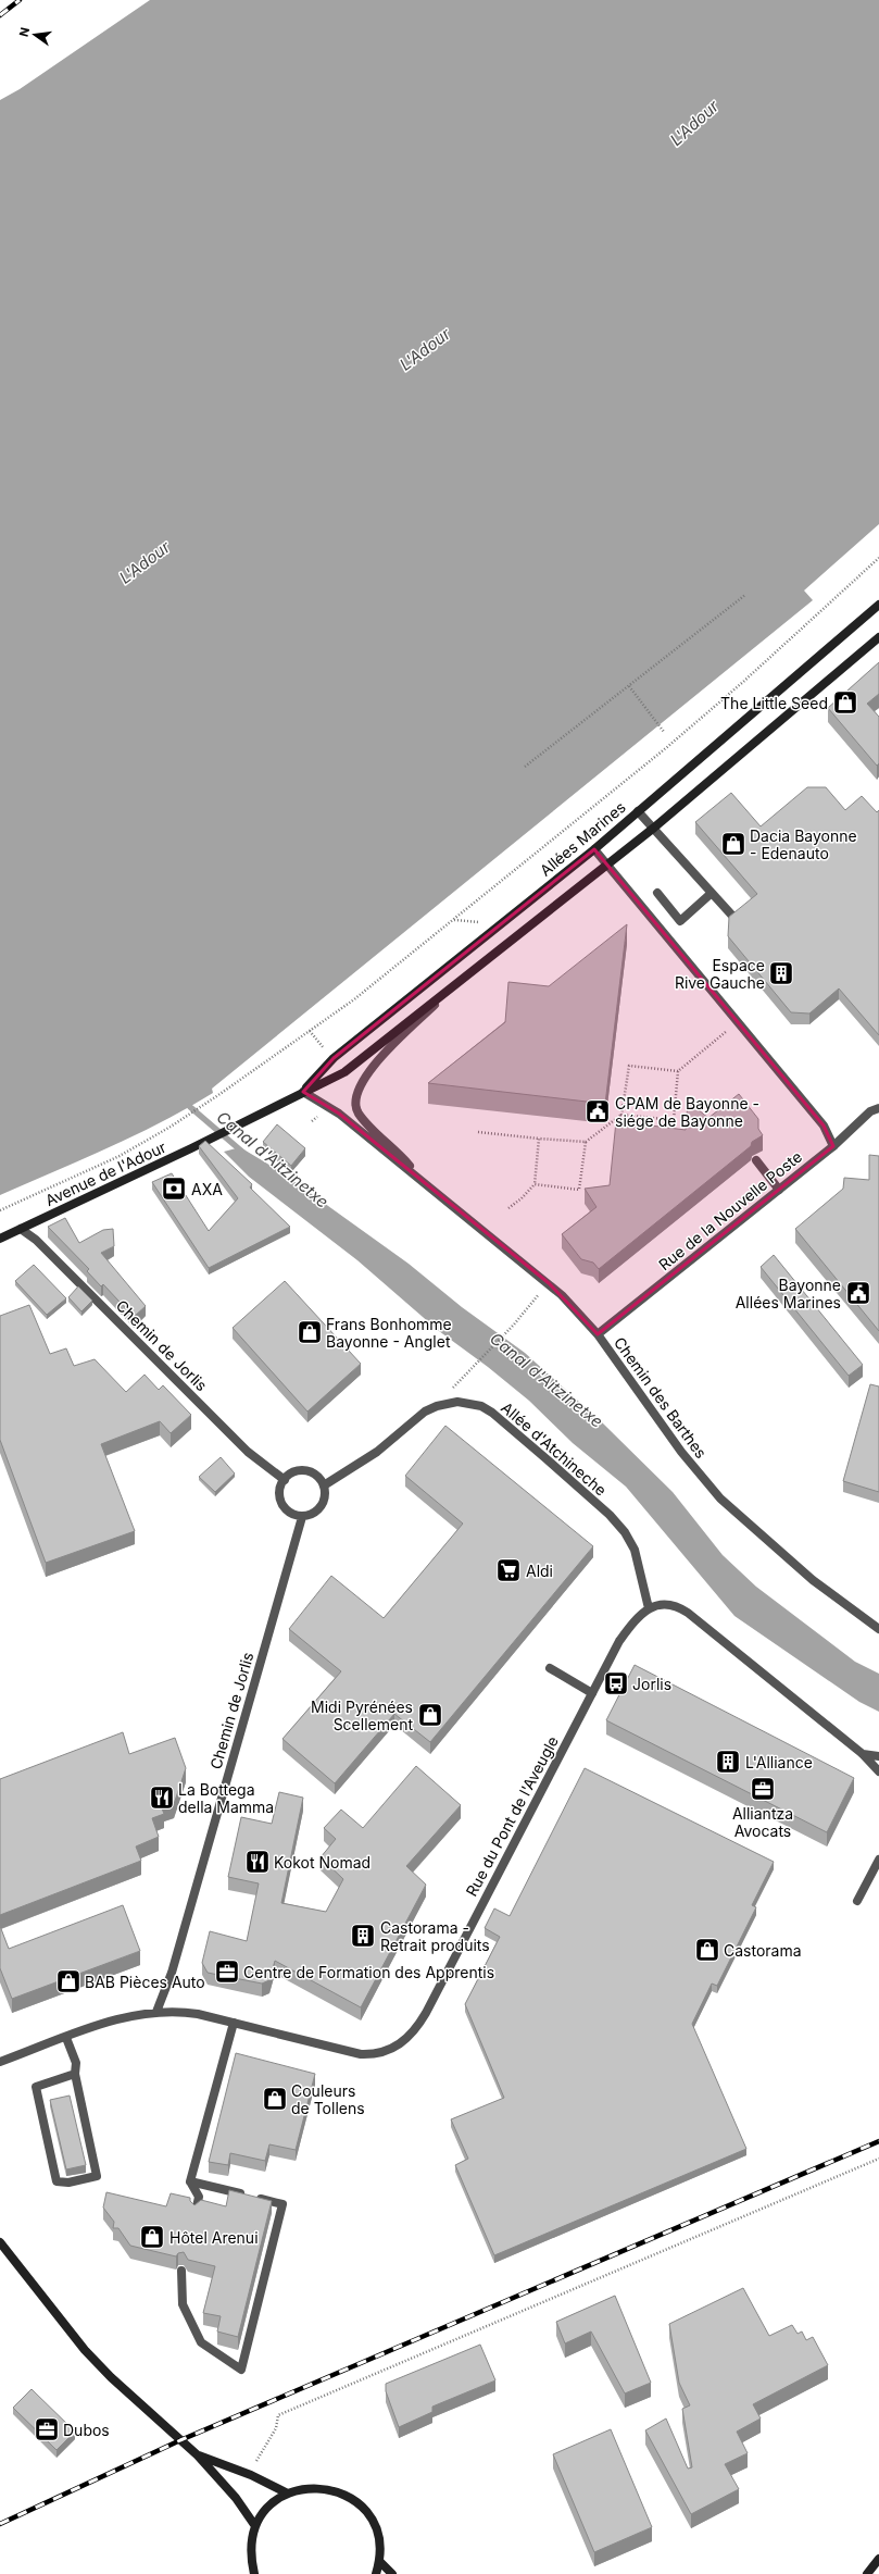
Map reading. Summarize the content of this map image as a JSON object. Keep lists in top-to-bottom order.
{
  "streets": {
    "main road": ["Allées Marines", "Avenue de l'Adour"],
    "street": [
      "Rue de la Nouvelle Poste",
      "Chemin de Jorlis",
      "Chemin des Barthes",
      "Allée d'Atchineche",
      "Rue du Pont de l'Aveugle"
    ]
  },
  "crossings": [
    ["Allées Marines", "Avenue de l'Adour"],
    ["Allées Marines", "Chemin des Barthes"],
    ["Avenue de l'Adour", "Chemin de Jorlis"],
    ["Rue de la Nouvelle Poste", "Chemin des Barthes"],
    ["Chemin de Jorlis", "Allée d'Atchineche"],
    ["Chemin de Jorlis", "Rue du Pont de l'Aveugle"],
    ["Allée d'Atchineche", "Rue du Pont de l'Aveugle"]
  ],
  "water": ["L'Adour", "Canal d'Aitzinetxe"],
  "places": {
    "shop": [
      "The Little Seed",
      "Dacia Bayonne - Edenauto",
      "Frans Bonhomme Bayonne - Anglet",
      "Midi Pyrénées Scellement",
      "Castorama",
      "BAB Pièces Auto",
      "Couleurs de Tollens",
      "Hôtel Arenui"
    ],
    "building": ["Espace Rive Gauche", "L'Alliance", "Castorama - Retrait produits"],
    "public building": ["CPAM de Bayonne - siége de Bayonne", "Bayonne Allées Marines"],
    "bank": ["AXA"],
    "supermarket": ["Aldi"],
    "bus stop": ["Jorlis"],
    "office": ["Alliantza Avocats", "Centre de Formation des Apprentis", "Dubos"],
    "restaurant": ["La Bottega della Mamma", "Kokot Nomad"]
  },
  "north": "left"
}
